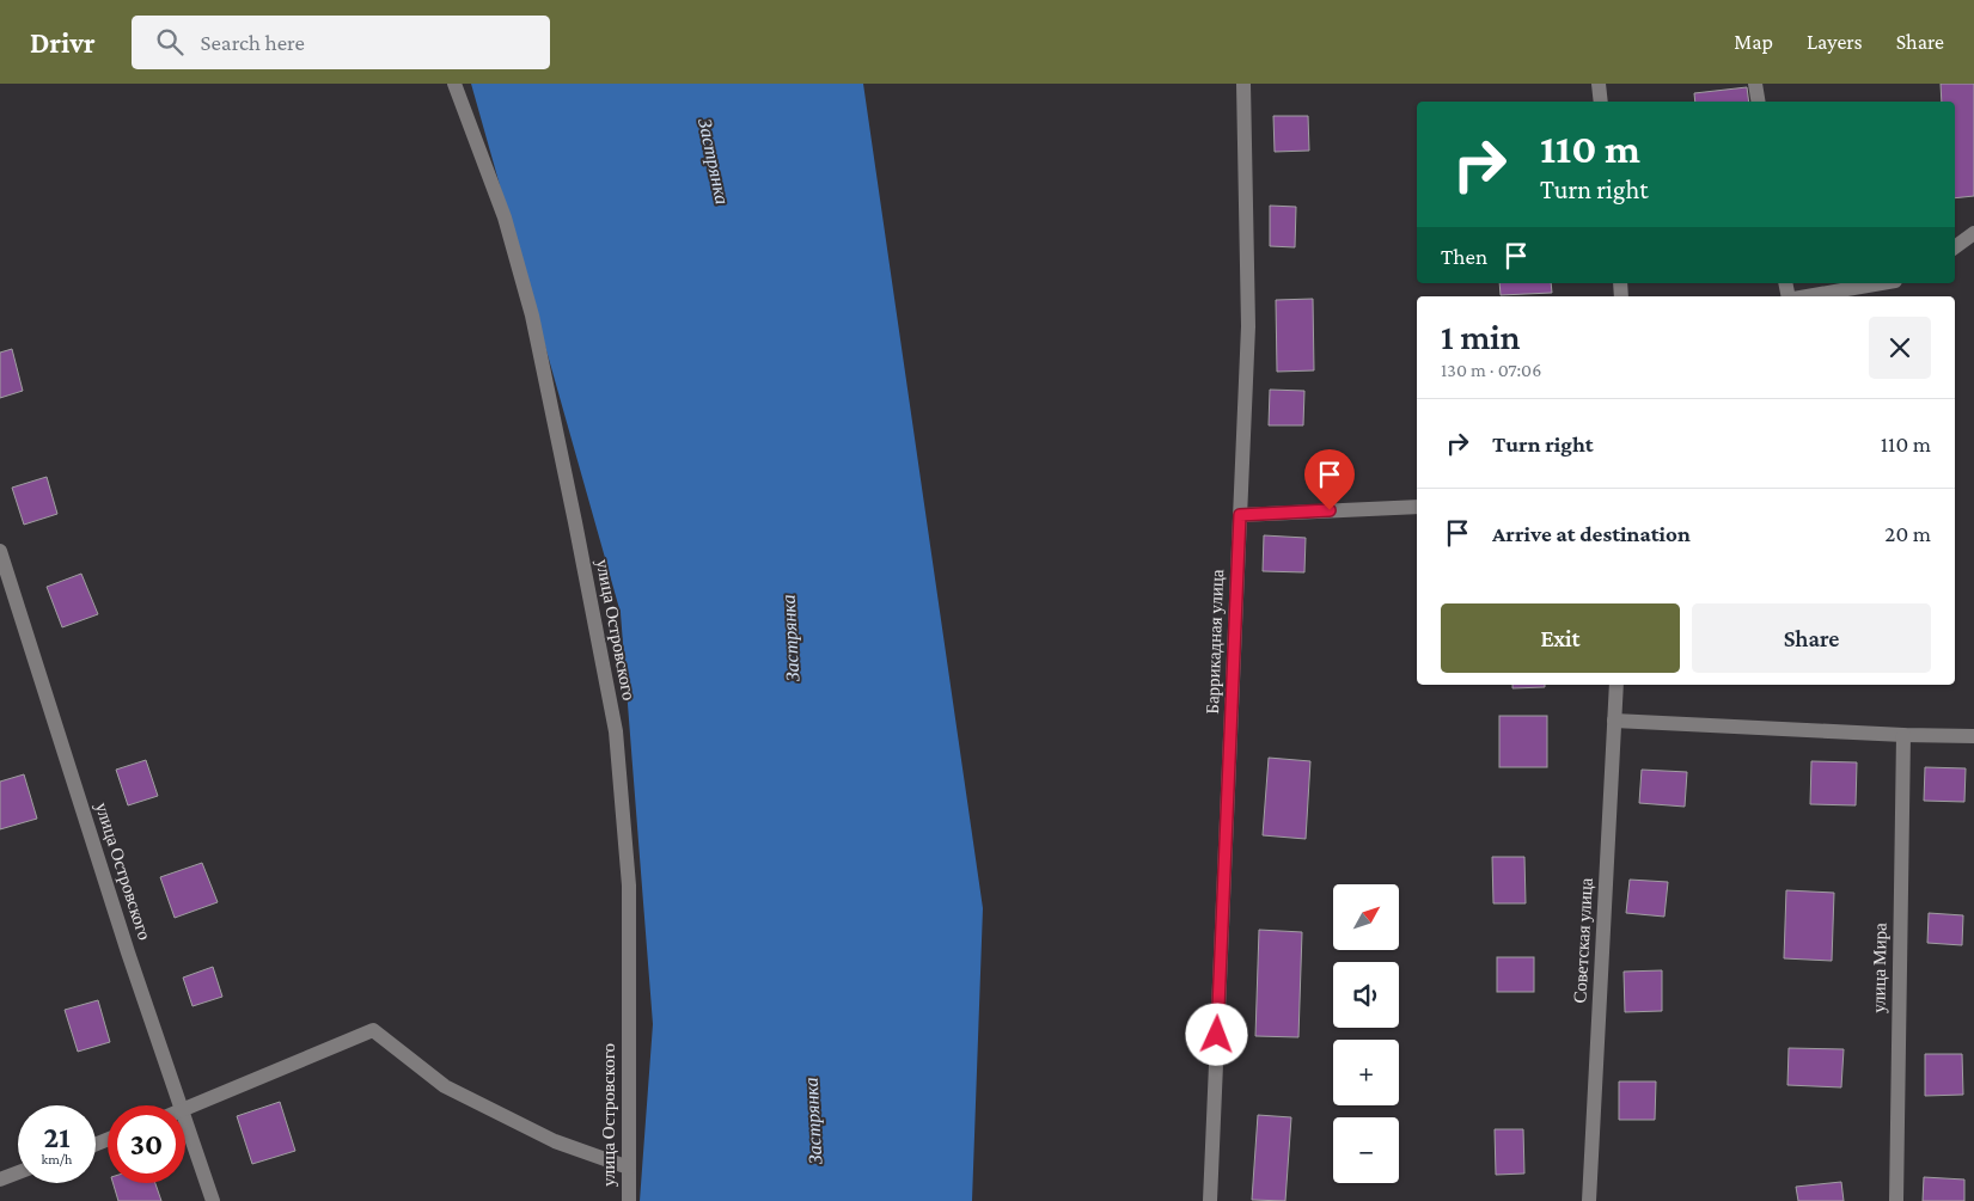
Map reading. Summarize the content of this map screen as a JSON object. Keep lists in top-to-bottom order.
{
  "streets": {
    "street": [
      "улица Островского",
      "Баррикадная улица",
      "Советская улица",
      "улица Мира"
    ]
  },
  "water": ["Застрянка"],
  "north": "top right",
  "page": {
    "header": "Drivr",
    "search": "Search here",
    "nav": ["Map", "Layers", "Share"],
    "turn": ["110 m", "Turn right"],
    "then": "Then",
    "heading": ["1 min", "130 m · 07:06"],
    "list": [
      {
        "name": "Turn right",
        "value": "110 m"
      },
      {
        "name": "Arrive at destination",
        "value": "20 m"
      }
    ],
    "buttons": ["Exit", "Share"],
    "map_buttons": ["+", "−"],
    "speed": "21 km/h",
    "limit": "30"
  }
}
